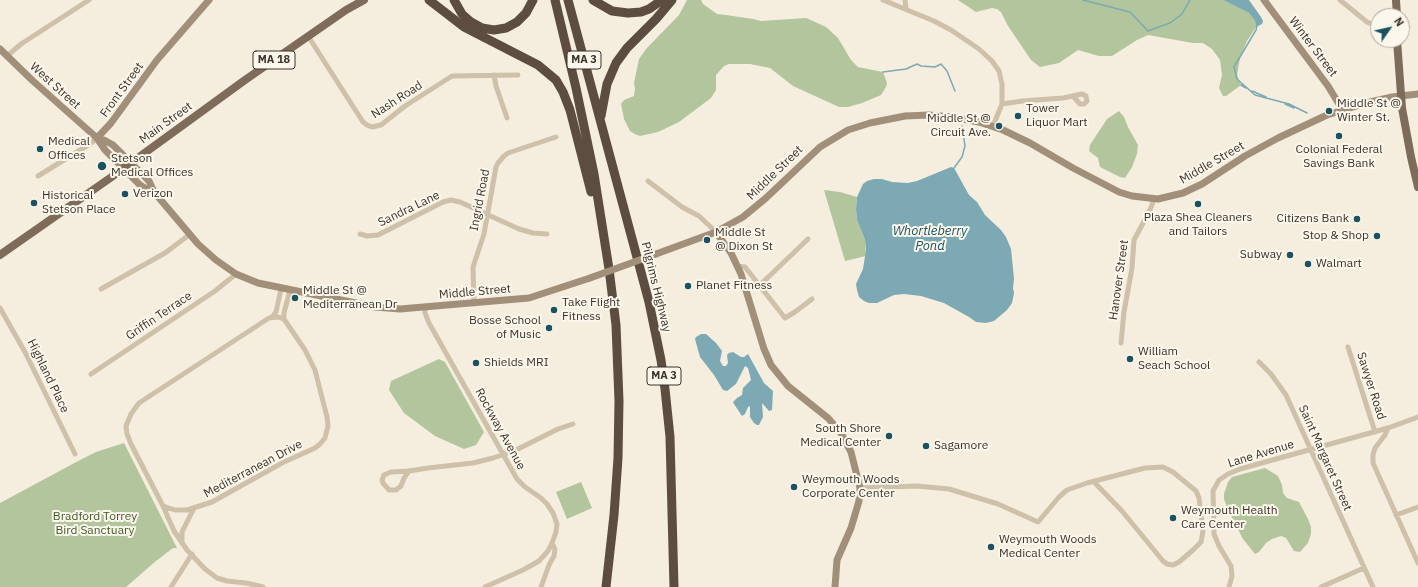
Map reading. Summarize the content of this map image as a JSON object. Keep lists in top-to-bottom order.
{
  "streets": {
    "highway": ["MA 3", "Pilgrims Highway"],
    "main road": [
      "Winter Street",
      "MA 18",
      "West Street",
      "Front Street",
      "Main Street",
      "Middle Street"
    ],
    "street": [
      "Nash Road",
      "Ingrid Road",
      "Sandra Lane",
      "Hanover Street",
      "Griffin Terrace",
      "Highland Place",
      "Sawyer Road",
      "Rockway Avenue",
      "Lane Avenue",
      "Saint Margaret Street",
      "Mediterranean Drive"
    ]
  },
  "crossings": [
    ["Winter Street", "Middle Street"],
    ["West Street", "Front Street"],
    ["West Street", "Middle Street"],
    ["Front Street", "Middle Street"],
    ["Nash Road", "Main Street"],
    ["Main Street", "Middle Street"],
    ["Middle Street", "Ingrid Road"],
    ["Middle Street", "Hanover Street"],
    ["Middle Street", "Griffin Terrace"],
    ["Middle Street", "Rockway Avenue"],
    ["Ingrid Road", "Sandra Lane"],
    ["Sawyer Road", "Lane Avenue"],
    ["Lane Avenue", "Saint Margaret Street"]
  ],
  "water": ["Whortleberry Pond"],
  "parks": ["Bradford Torrey Bird Sanctuary"],
  "places": [
    "Middle St @ Winter St.",
    "Tower Liquor Mart",
    "Middle St @ Circuit Ave.",
    "Colonial Federal Savings Bank",
    "Medical Offices",
    "Stetson Medical Offices",
    "Verizon",
    "Historical Stetson Place",
    "Plaza Shea Cleaners and Tailors",
    "Citizens Bank",
    "Stop & Shop",
    "Middle St @ Dixon St",
    "Subway",
    "Walmart",
    "Planet Fitness",
    "Middle St @ Mediterranean Dr",
    "Take Flight Fitness",
    "Bosse School of Music",
    "William Seach School",
    "Shields MRI",
    "South Shore Medical Center",
    "Sagamore",
    "Weymouth Woods Corporate Center",
    "Weymouth Health Care Center",
    "Weymouth Woods Medical Center"
  ],
  "north": "top right"
}
